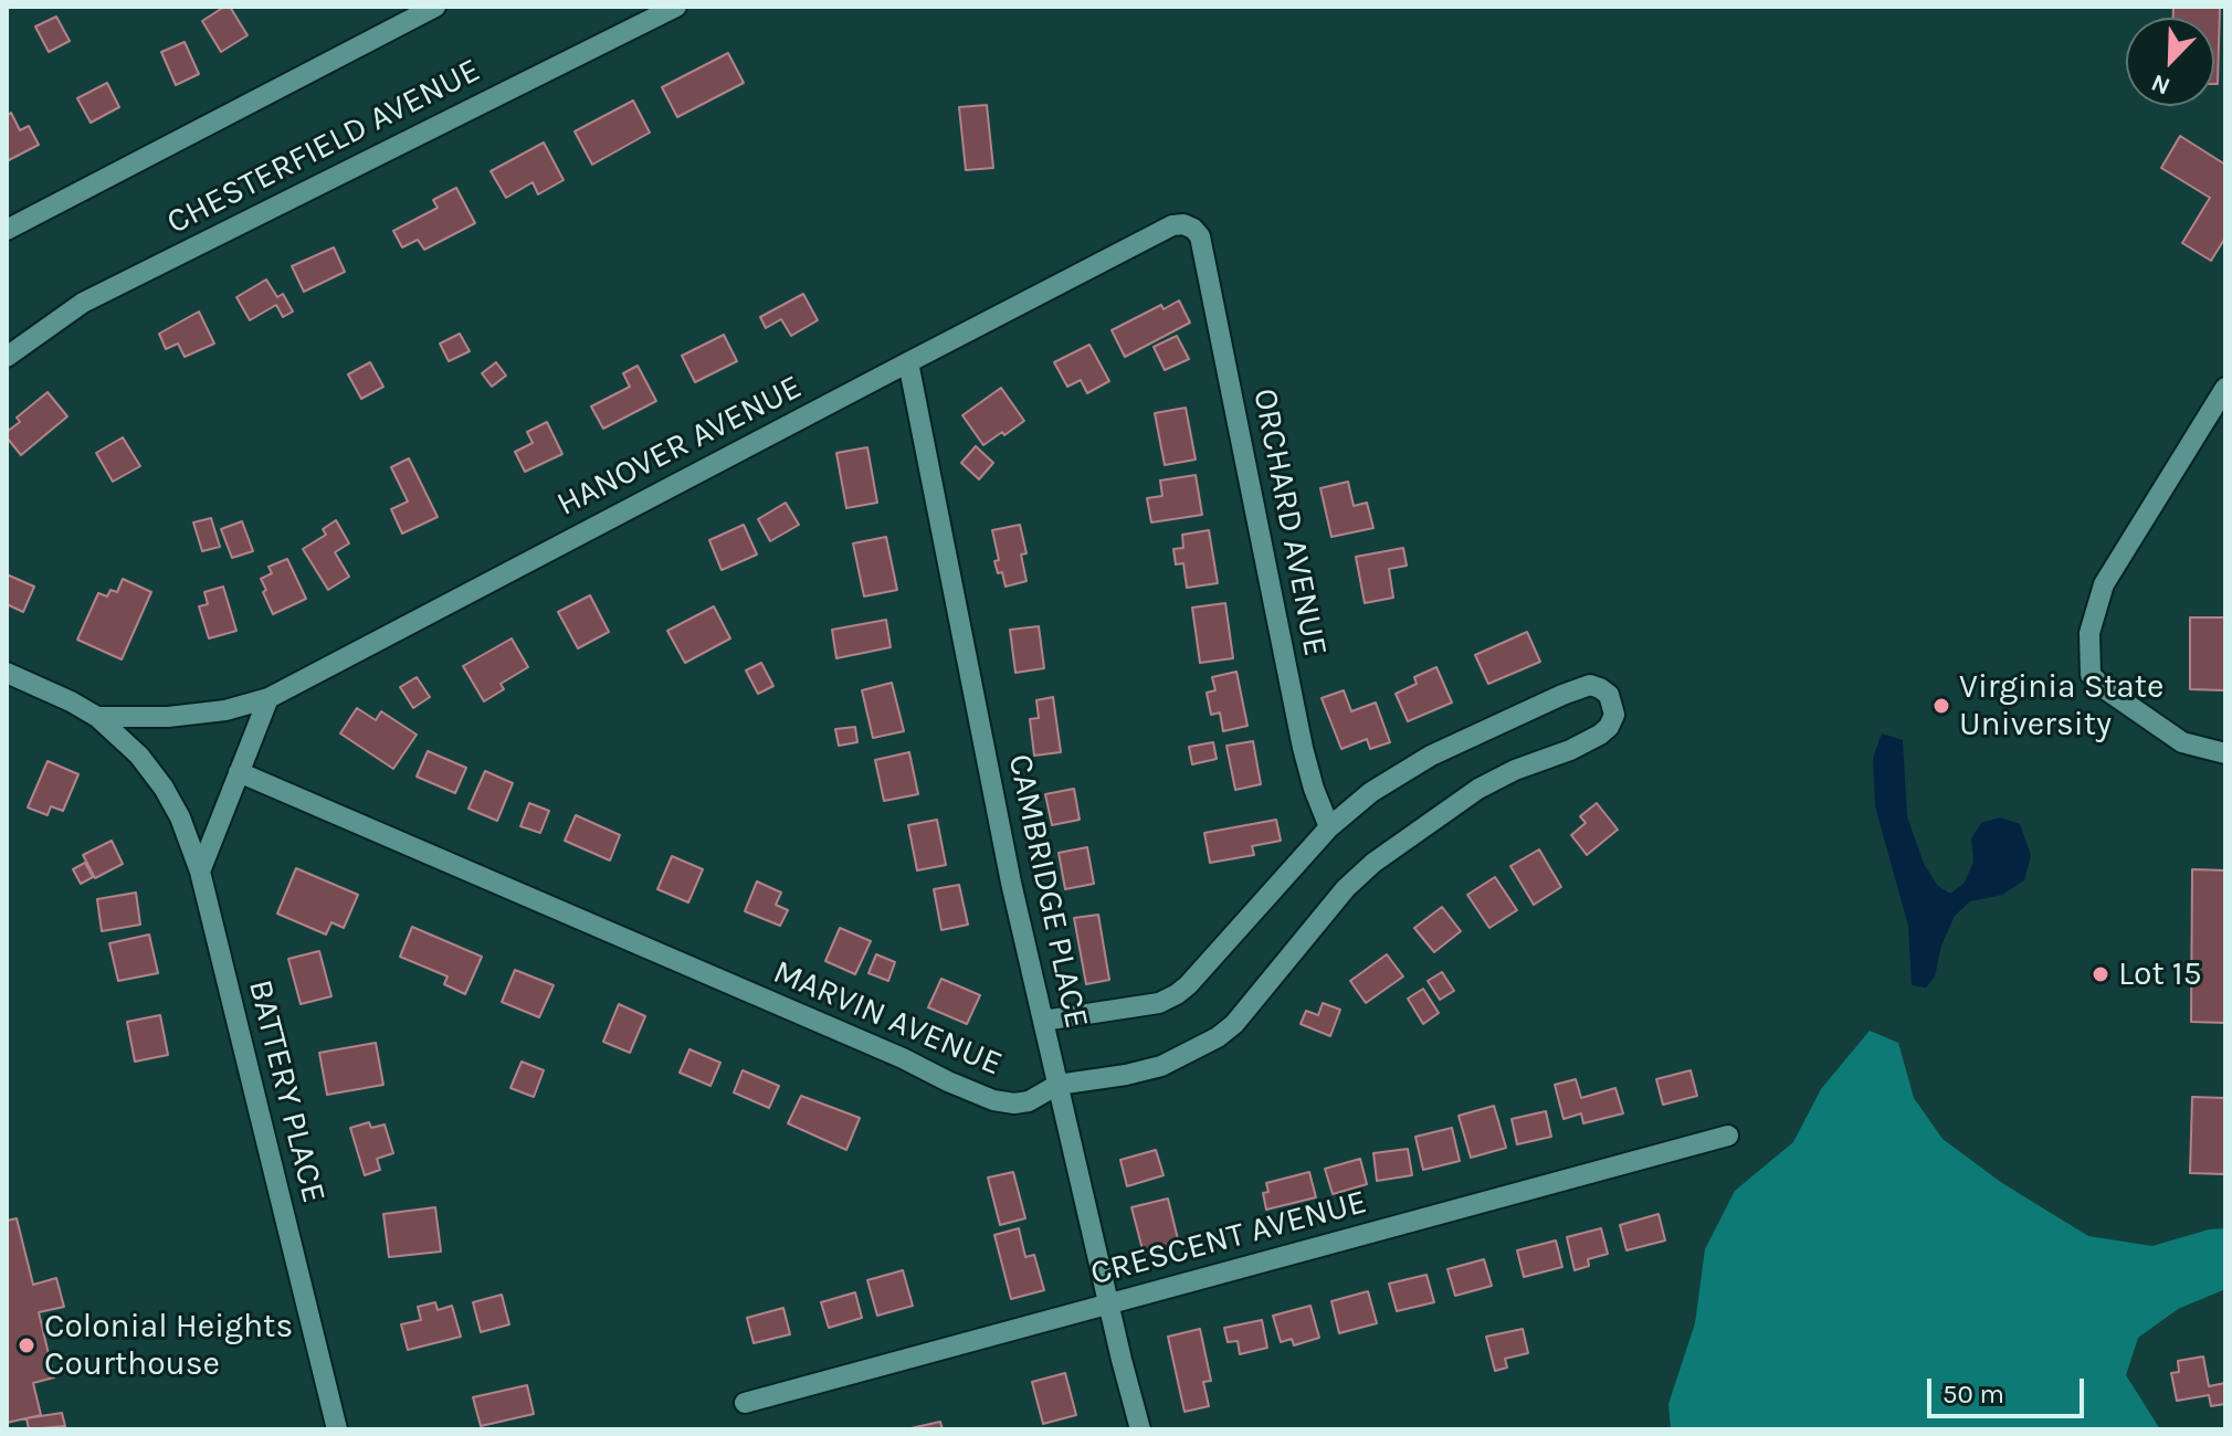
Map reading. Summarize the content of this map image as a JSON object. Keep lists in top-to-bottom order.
{
  "streets": {
    "street": [
      "CHESTERFIELD AVENUE",
      "HANOVER AVENUE",
      "ORCHARD AVENUE",
      "CAMBRIDGE PLACE",
      "MARVIN AVENUE",
      "BATTERY PLACE",
      "CRESCENT AVENUE"
    ]
  },
  "crossings": [
    ["HANOVER AVENUE", "ORCHARD AVENUE"],
    ["HANOVER AVENUE", "CAMBRIDGE PLACE"],
    ["ORCHARD AVENUE", "MARVIN AVENUE"],
    ["CAMBRIDGE PLACE", "MARVIN AVENUE"],
    ["CAMBRIDGE PLACE", "CRESCENT AVENUE"]
  ],
  "places": ["Virginia State University", "Lot 15", "Colonial Heights Courthouse"],
  "scale_bar": "50 m",
  "north": "bottom left"
}
